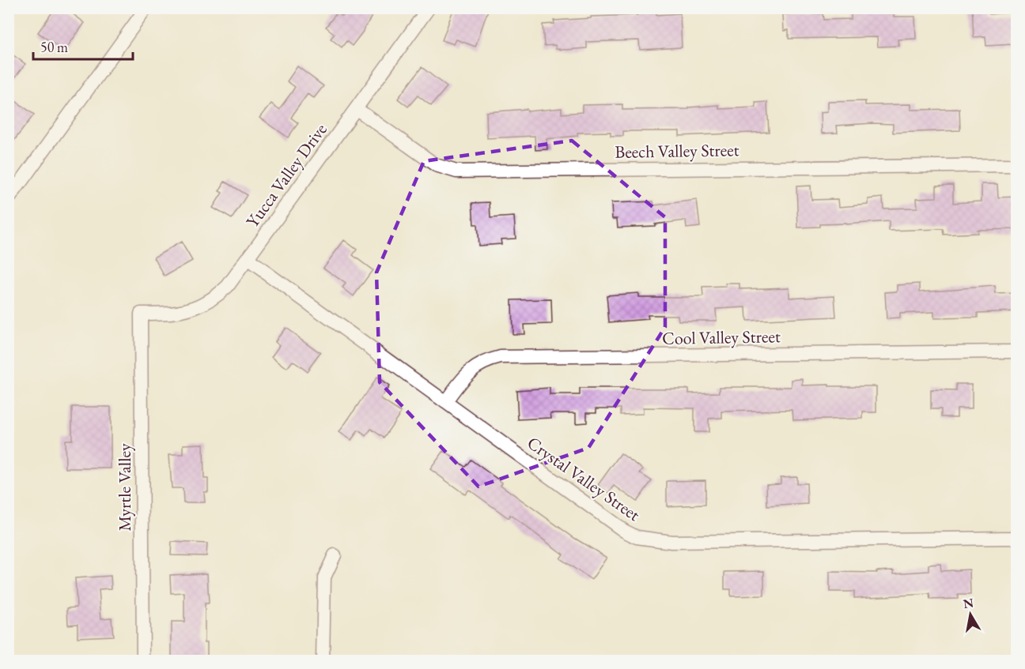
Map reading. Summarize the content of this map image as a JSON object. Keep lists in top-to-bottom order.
{
  "streets": {
    "street": [
      "Beech Valley Street",
      "Yucca Valley Drive",
      "Cool Valley Street",
      "Crystal Valley Street",
      "Myrtle Valley"
    ]
  },
  "crossings": [
    ["Beech Valley Street", "Yucca Valley Drive"],
    ["Yucca Valley Drive", "Crystal Valley Street"],
    ["Yucca Valley Drive", "Myrtle Valley"],
    ["Cool Valley Street", "Crystal Valley Street"]
  ],
  "scale_bar": "50 m",
  "north": "top"
}
